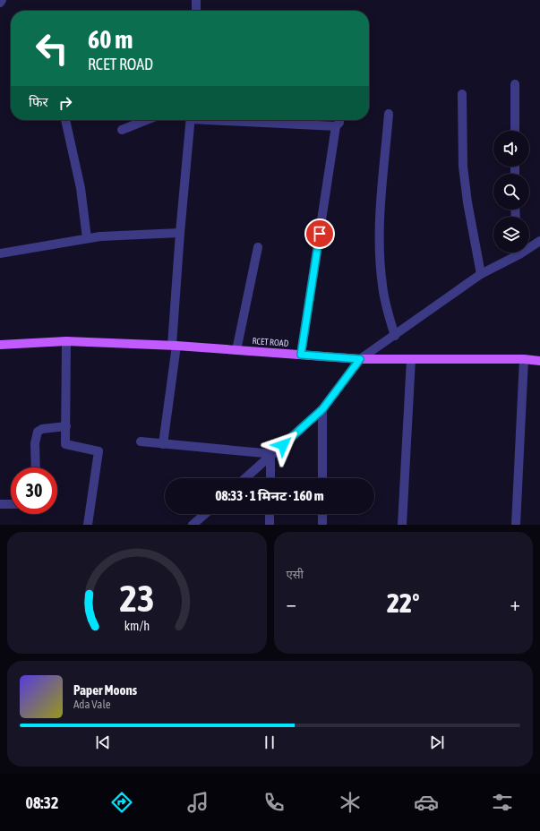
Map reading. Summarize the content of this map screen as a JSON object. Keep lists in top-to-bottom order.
{
  "streets": {
    "main road": ["RCET ROAD"]
  },
  "page": {
    "turn": ["60 m", "RCET ROAD"],
    "then": "फिर",
    "limit": "30",
    "trip": "08:33 · 1 मिनट · 160 m",
    "tile": "एसी",
    "heat": ["−", "22°", "+"],
    "song": ["Paper Moons", "Ada Vale"],
    "tabs": "08:32",
    "gauge": ["23", "km/h"]
  }
}
